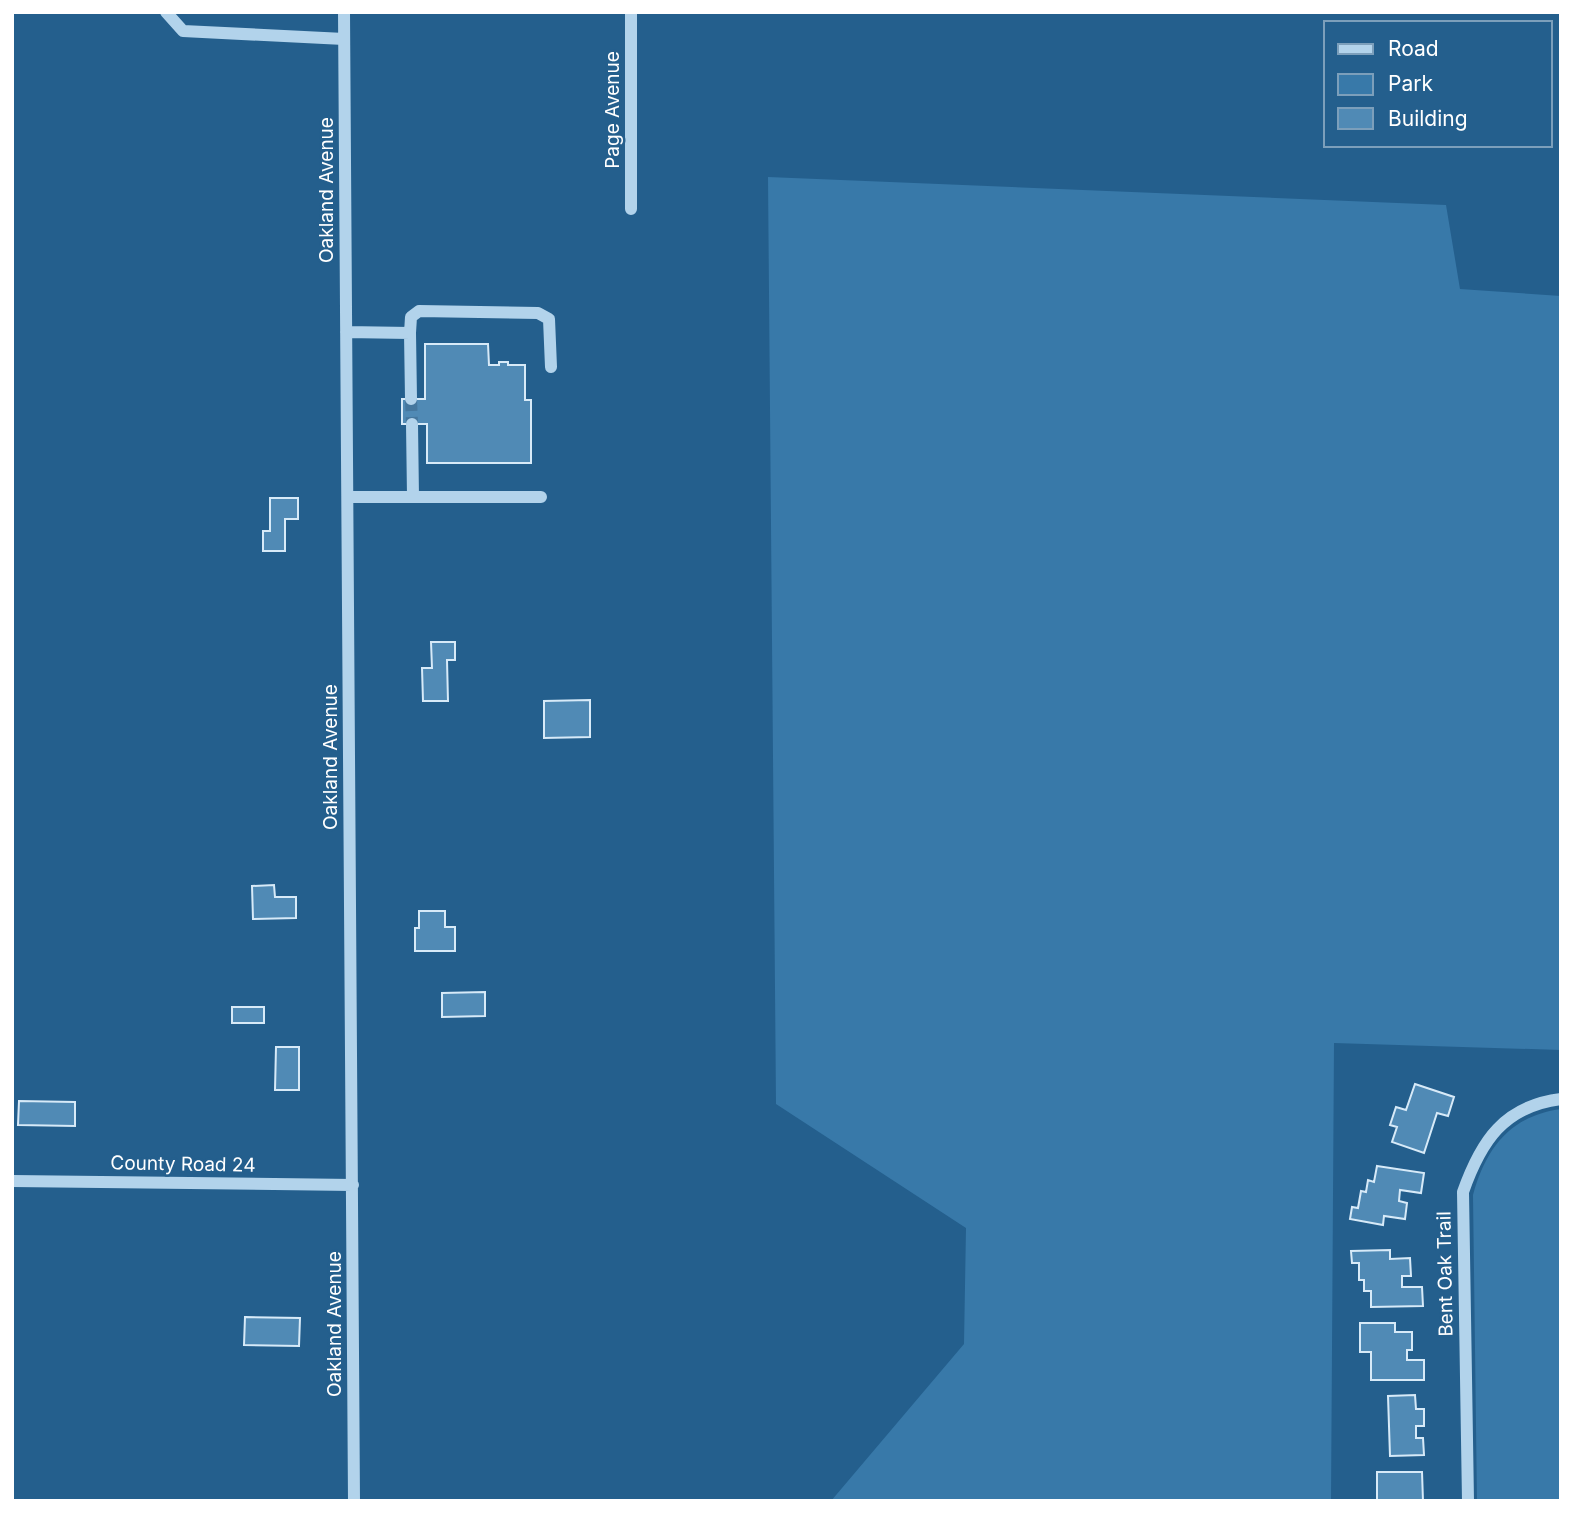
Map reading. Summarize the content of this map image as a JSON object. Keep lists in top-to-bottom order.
{
  "streets": {
    "street": [
      "Page Avenue",
      "Oakland Avenue",
      "County Road 24",
      "Bent Oak Trail"
    ]
  },
  "crossings": [
    ["Oakland Avenue", "County Road 24"]
  ],
  "legend": ["Road", "Park", "Building"]
}
